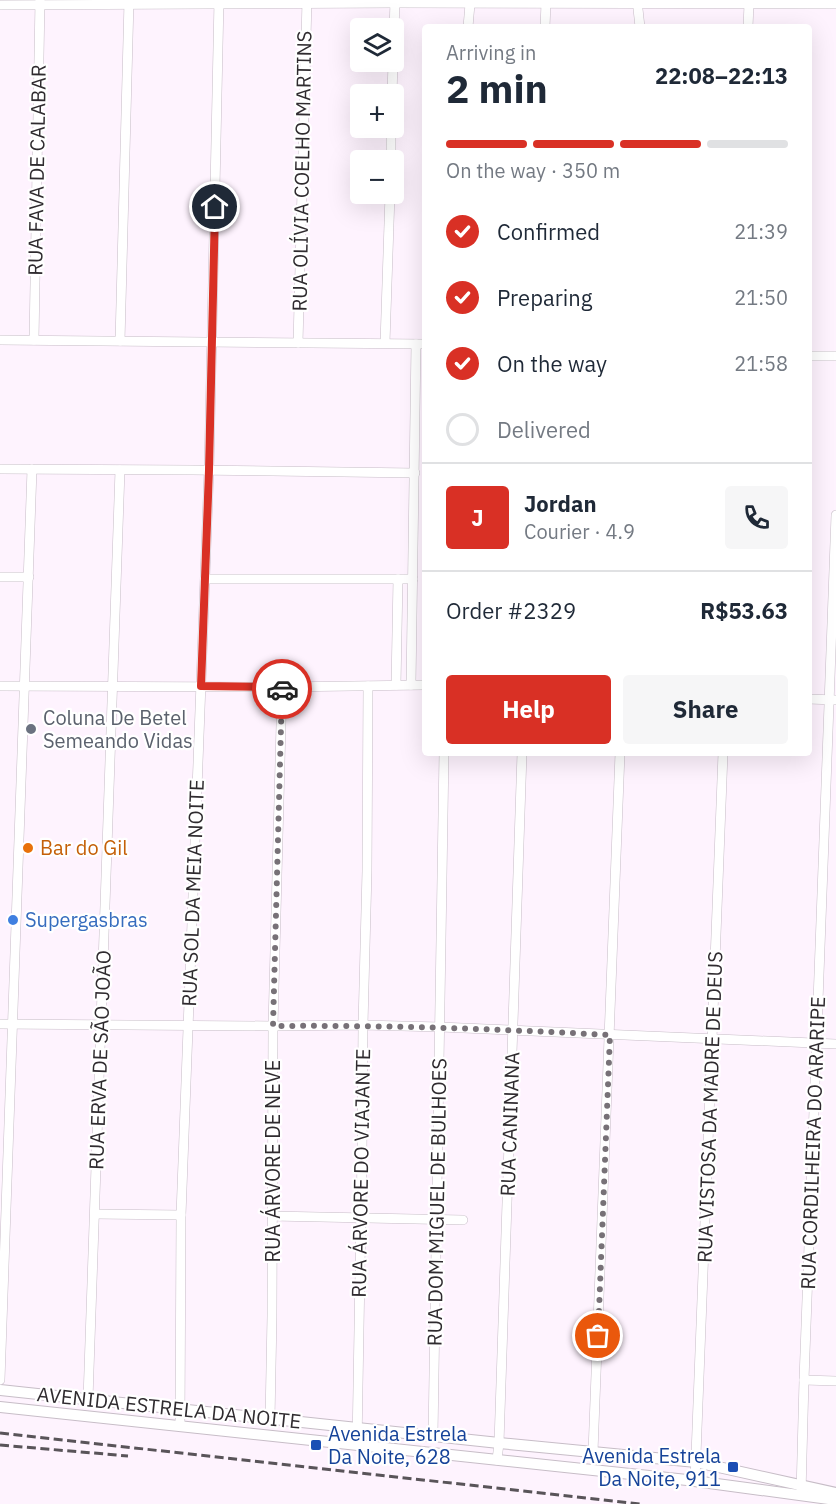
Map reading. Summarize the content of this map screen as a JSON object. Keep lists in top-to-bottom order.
{
  "streets": {
    "street": [
      "RUA FAVA DE CALABAR",
      "RUA OLÍVIA COELHO MARTINS",
      "RUA SOL DA MEIA NOITE",
      "RUA ERVA DE SÃO JOÃO",
      "RUA VISTOSA DA MADRE DE DEUS",
      "RUA CANINANA",
      "RUA CORDILHEIRA DO ARARIPE",
      "RUA ÁRVORE DE NEVE",
      "RUA ÁRVORE DO VIAJANTE",
      "RUA DOM MIGUEL DE BULHOES",
      "AVENIDA ESTRELA DA NOITE"
    ]
  },
  "crossings": [
    ["RUA SOL DA MEIA NOITE", "AVENIDA ESTRELA DA NOITE"],
    ["RUA ERVA DE SÃO JOÃO", "AVENIDA ESTRELA DA NOITE"],
    ["RUA VISTOSA DA MADRE DE DEUS", "AVENIDA ESTRELA DA NOITE"],
    ["RUA CANINANA", "AVENIDA ESTRELA DA NOITE"],
    ["RUA CORDILHEIRA DO ARARIPE", "AVENIDA ESTRELA DA NOITE"],
    ["RUA ÁRVORE DE NEVE", "AVENIDA ESTRELA DA NOITE"],
    ["RUA ÁRVORE DO VIAJANTE", "AVENIDA ESTRELA DA NOITE"],
    ["RUA DOM MIGUEL DE BULHOES", "AVENIDA ESTRELA DA NOITE"]
  ],
  "places": {
    "other": ["Coluna De Betel Semeando Vidas", "Bar do Gil", "Supergasbras"],
    "transit": ["Avenida Estrela Da Noite, 628", "Avenida Estrela Da Noite, 911"]
  },
  "page": {
    "map_buttons": ["+", "−"],
    "heading": ["2 min", "Arriving in", "22:08–22:13"],
    "panel": [
      "Jordan",
      "Courier · 4.9",
      "Order #2329",
      "R$53.63"
    ],
    "bar": "On the way · 350 m",
    "list": [
      ["Confirmed", "21:39"],
      ["Preparing", "21:50"],
      ["On the way", "21:58"],
      "Delivered"
    ],
    "round": "J",
    "buttons": ["Help", "Share"]
  }
}
